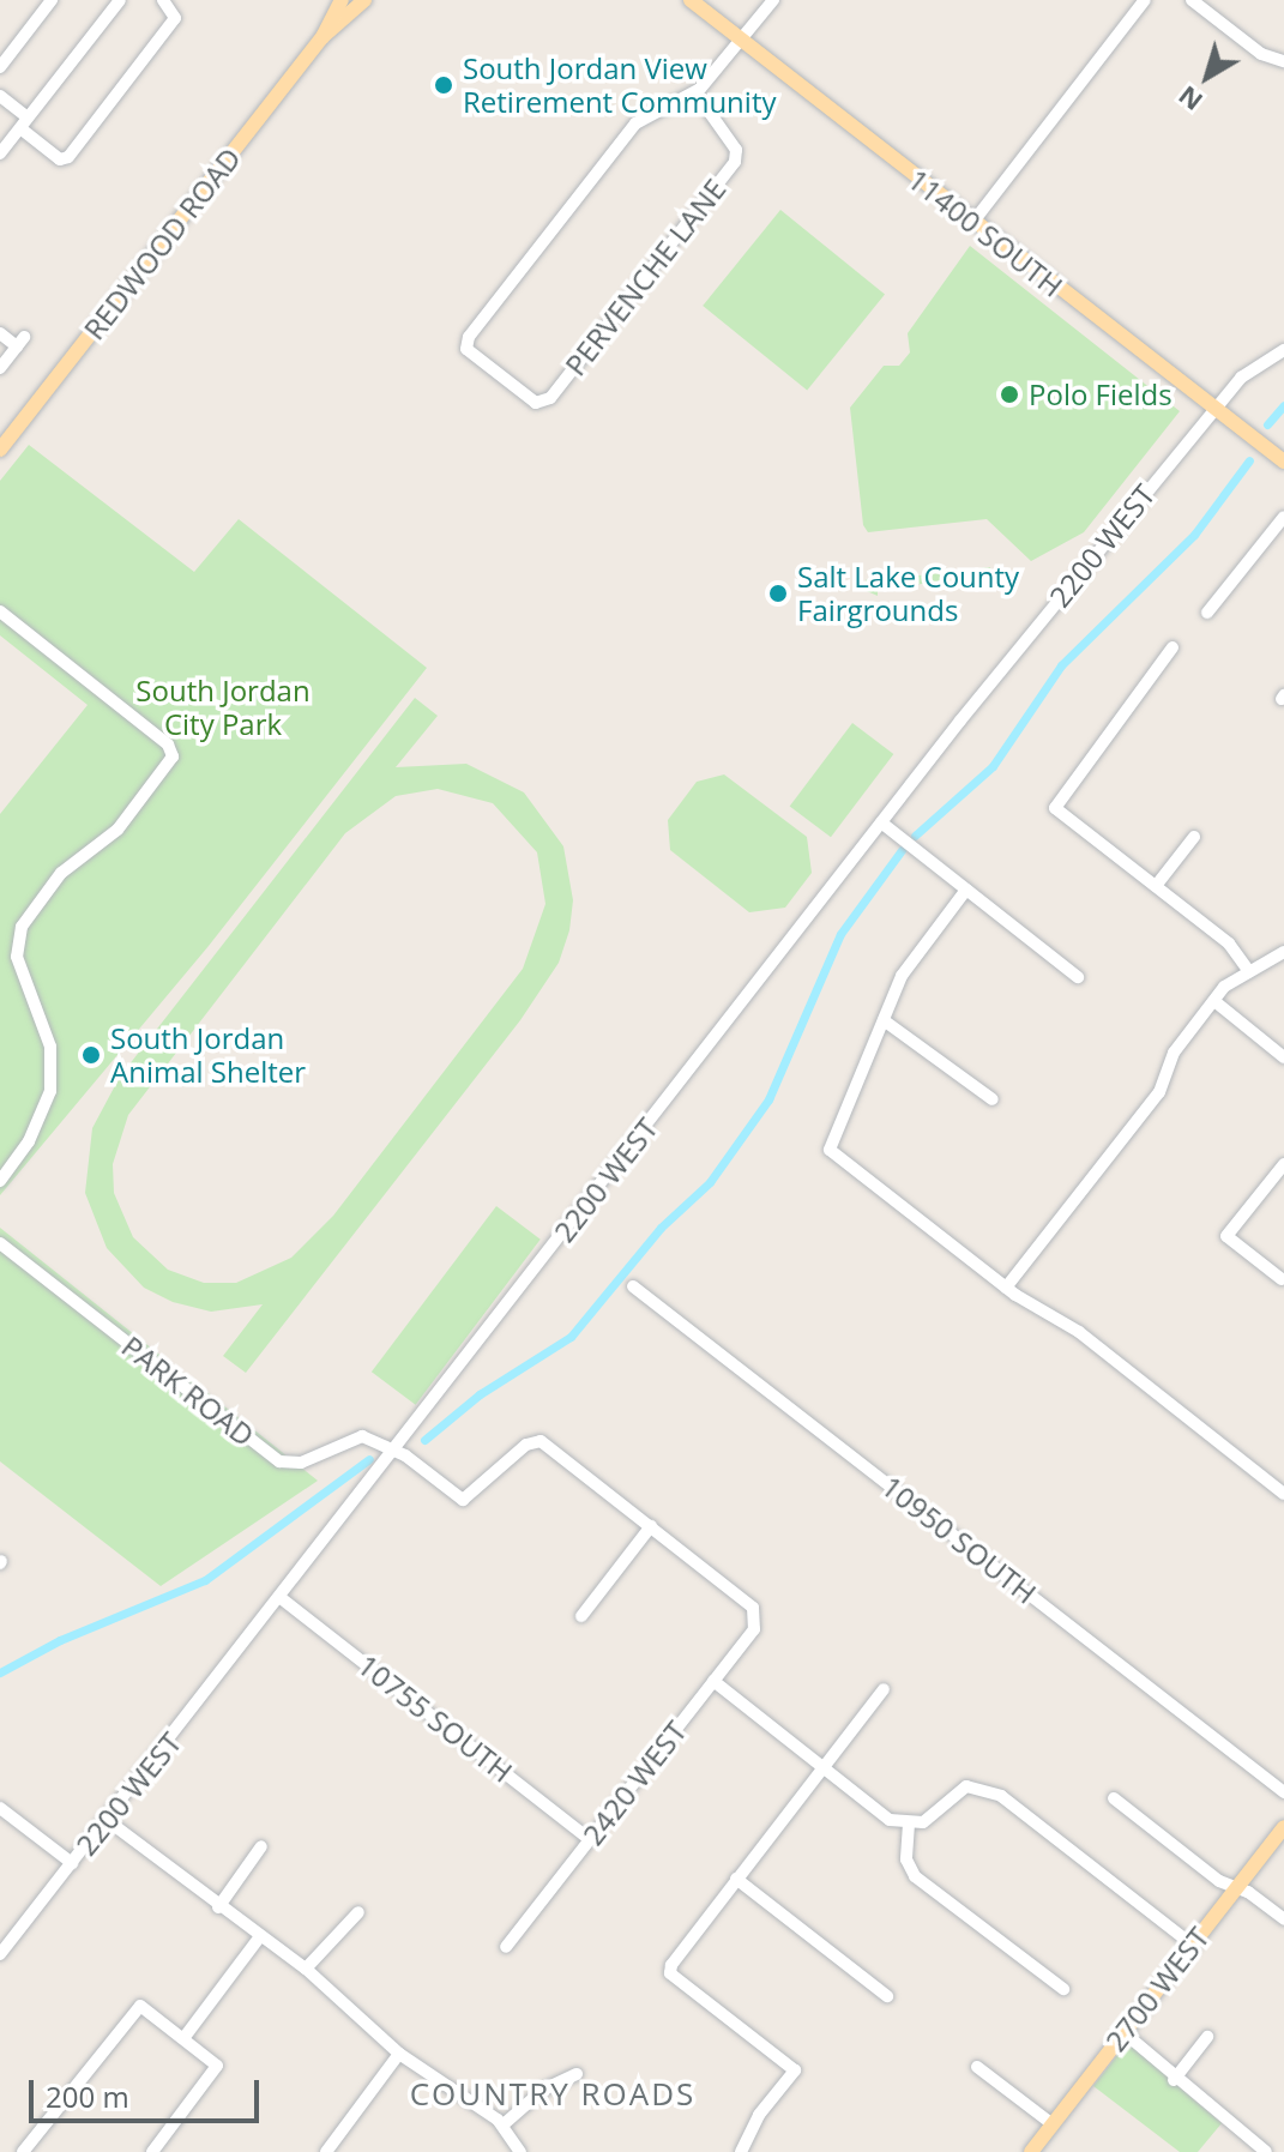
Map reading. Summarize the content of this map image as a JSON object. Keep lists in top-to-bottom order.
{
  "streets": {
    "main road": ["11400 SOUTH", "REDWOOD ROAD", "2700 WEST"],
    "street": [
      "PERVENCHE LANE",
      "2200 WEST",
      "PARK ROAD",
      "10950 SOUTH",
      "10755 SOUTH",
      "2420 WEST"
    ]
  },
  "crossings": [
    ["11400 SOUTH", "2200 WEST"],
    ["2200 WEST", "PARK ROAD"],
    ["2200 WEST", "10755 SOUTH"],
    ["10755 SOUTH", "2420 WEST"]
  ],
  "districts": ["COUNTRY ROADS"],
  "parks": ["South Jordan City Park"],
  "places": [
    "South Jordan View Retirement Community",
    "Polo Fields",
    "Salt Lake County Fairgrounds",
    "South Jordan Animal Shelter"
  ],
  "scale_bar": "200 m",
  "north": "bottom left"
}
